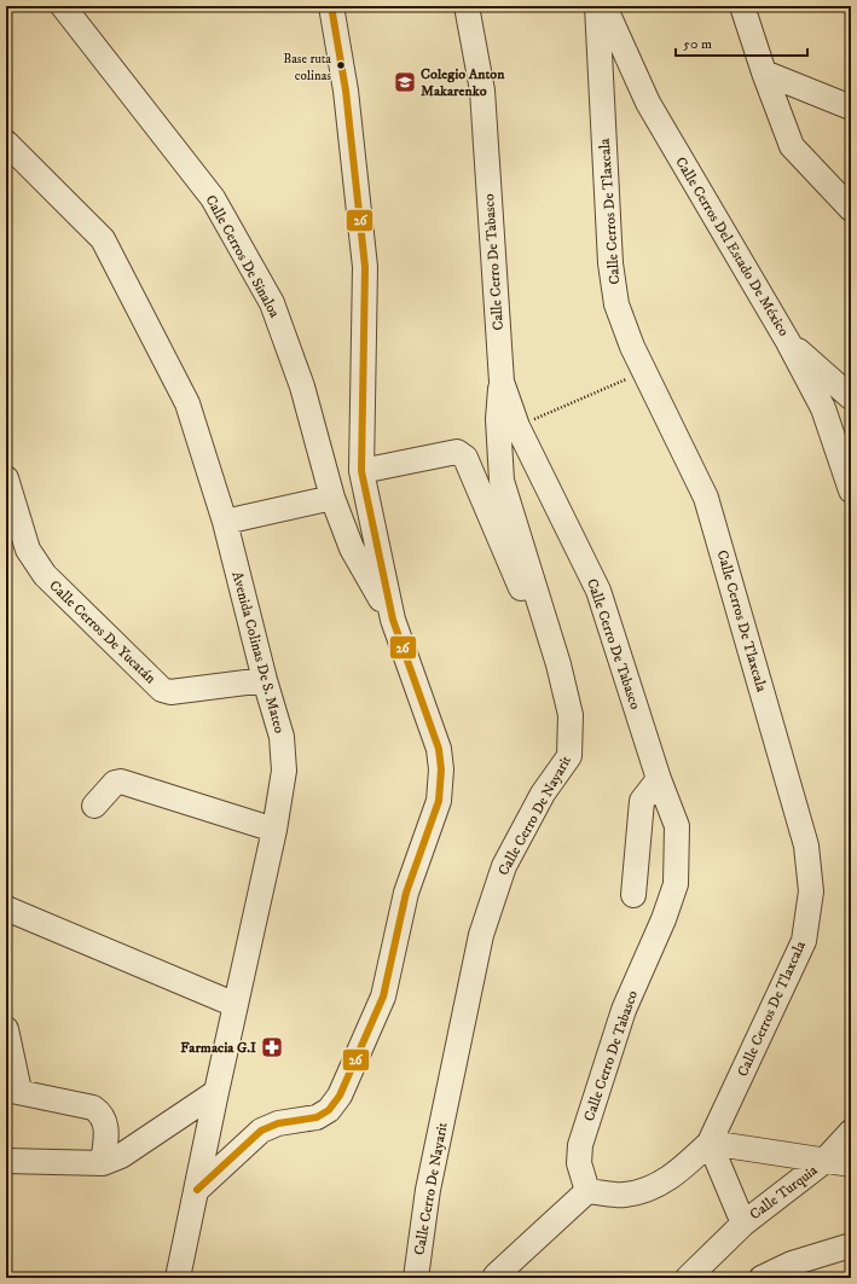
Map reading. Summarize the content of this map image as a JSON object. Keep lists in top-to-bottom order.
{
  "streets": {
    "street": [
      "Calle Cerros De Tlaxcala",
      "Calle Cerros Del Estado De México",
      "Calle Cerros De Sinaloa",
      "Calle Cerro De Tabasco",
      "Calle Cerros De Yucatán",
      "Avenida Colinas De S. Mateo",
      "Calle Cerro De Nayarit",
      "Calle Turquia"
    ]
  },
  "crossings": [
    ["Calle Cerro De Tabasco", "Calle Cerro De Nayarit"],
    ["Calle Cerros De Yucatán", "Avenida Colinas De S. Mateo"]
  ],
  "places": {
    "other": ["Base ruta colinas"],
    "school or university": ["Colegio Anton Makarenko"],
    "pharmacy": ["Farmacia G.I"]
  },
  "lines": ["transit line 26"],
  "scale_bar": "50 m"
}
